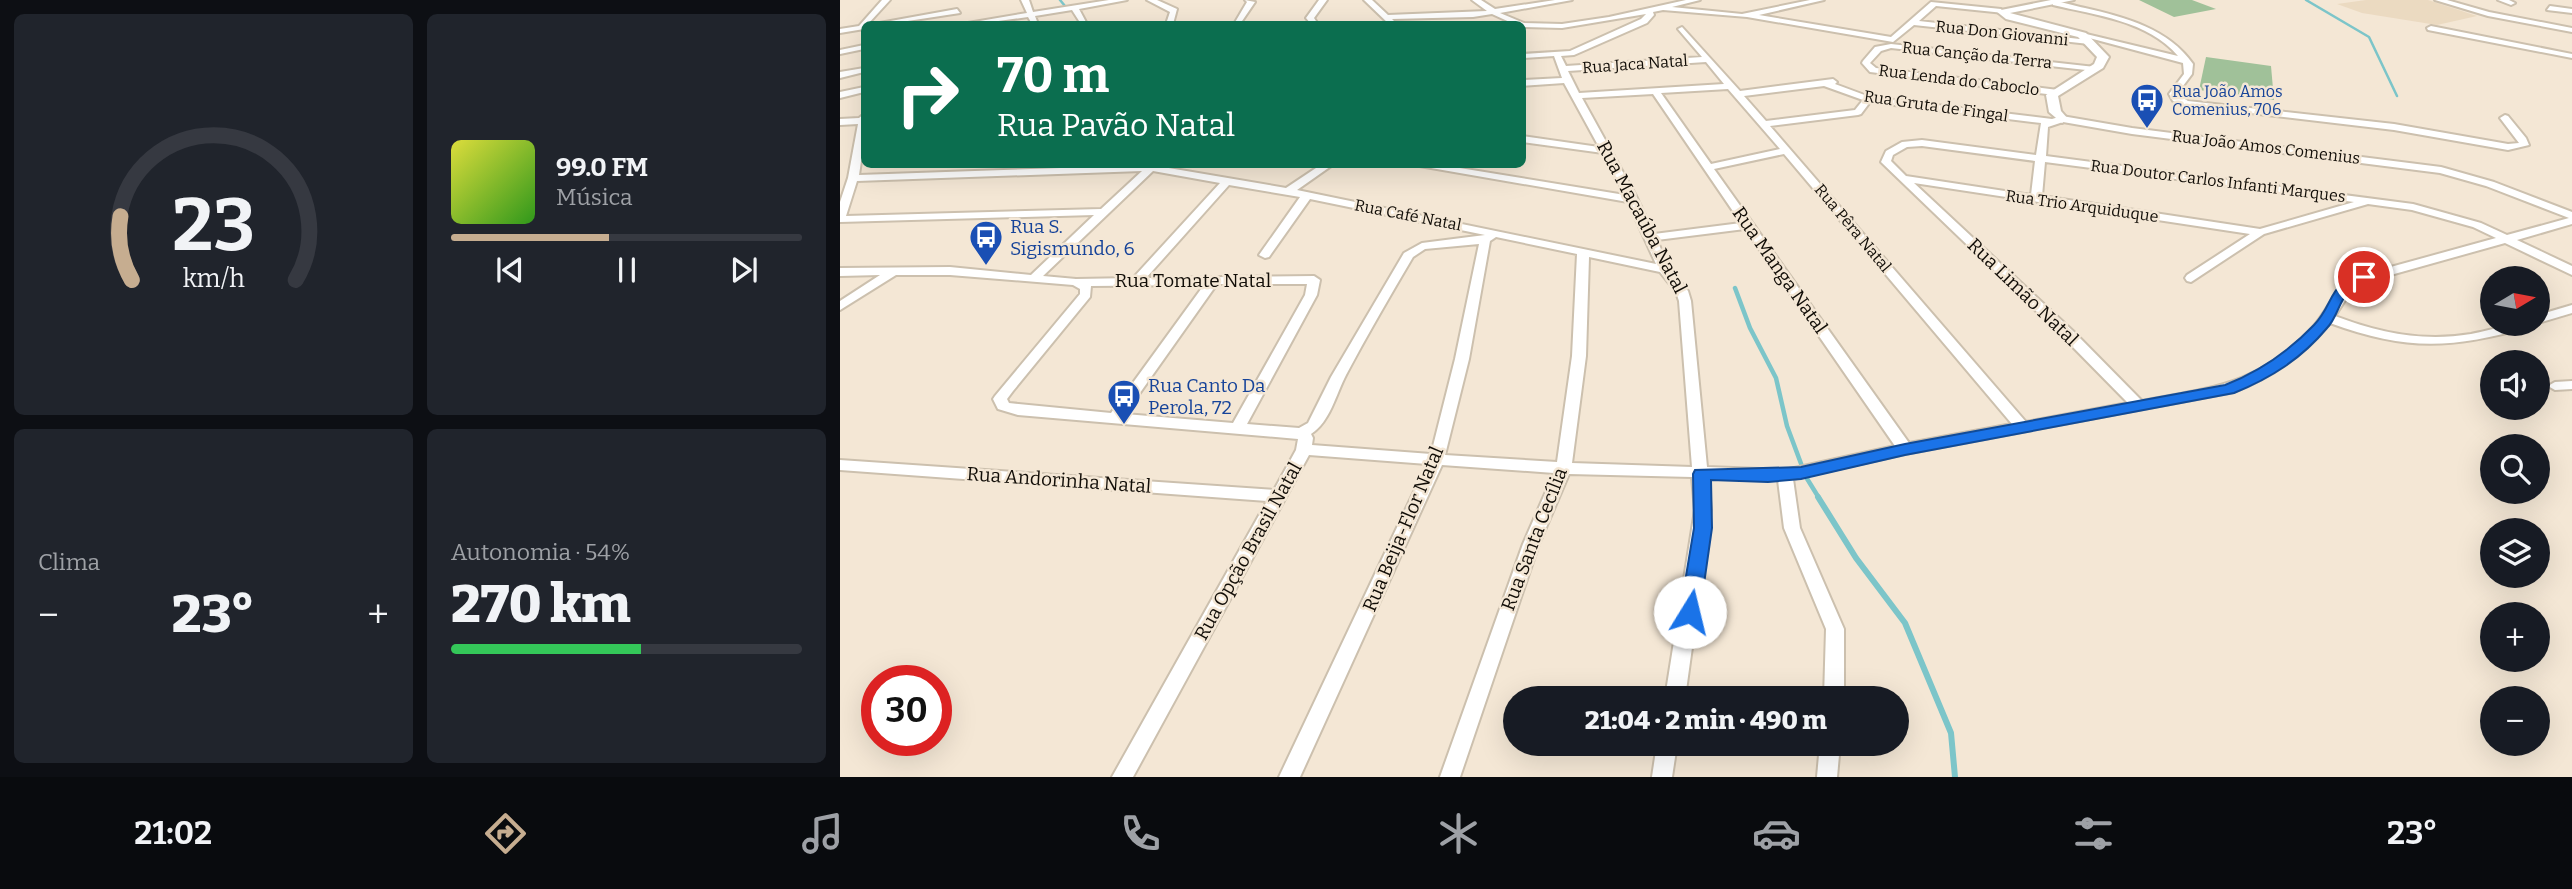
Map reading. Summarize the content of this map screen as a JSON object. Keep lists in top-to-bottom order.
{
  "streets": {
    "street": [
      "Rua Don Giovanni",
      "Rua Canção da Terra",
      "Rua Jaca Natal",
      "Rua Lenda do Caboclo",
      "Rua Gruta de Fingal",
      "Rua João Amos Comenius",
      "Rua Doutor Carlos Infanti Marques",
      "Rua Trio Arquiduque",
      "Rua Café Natal",
      "Rua Macaúba Natal",
      "Rua Pêra Natal",
      "Rua Manga Natal",
      "Rua Tomate Natal",
      "Rua Limão Natal",
      "Rua Andorinha Natal",
      "Rua Beija-Flor Natal",
      "Rua Santa Cecília",
      "Rua Opção Brasil Natal"
    ]
  },
  "crossings": [
    ["Rua Don Giovanni", "Rua Lenda do Caboclo"],
    ["Rua Canção da Terra", "Rua Lenda do Caboclo"],
    ["Rua Jaca Natal", "Rua Macaúba Natal"],
    ["Rua Jaca Natal", "Rua Pêra Natal"],
    ["Rua Gruta de Fingal", "Rua João Amos Comenius"],
    ["Rua Doutor Carlos Infanti Marques", "Rua Trio Arquiduque"],
    ["Rua Doutor Carlos Infanti Marques", "Rua Limão Natal"],
    ["Rua Trio Arquiduque", "Rua Limão Natal"],
    ["Rua Café Natal", "Rua Macaúba Natal"],
    ["Rua Café Natal", "Rua Beija-Flor Natal"],
    ["Rua Café Natal", "Rua Santa Cecília"],
    ["Rua Café Natal", "Rua Opção Brasil Natal"],
    ["Rua Andorinha Natal", "Rua Opção Brasil Natal"],
    ["Rua Beija-Flor Natal", "Rua Opção Brasil Natal"]
  ],
  "places": {
    "bus stop": ["Rua João Amos Comenius, 706", "Rua S. Sigismundo, 6", "Rua Canto Da Perola, 72"]
  },
  "north": "right",
  "page": {
    "turn": ["70 m", "Rua Pavão Natal"],
    "song": ["99.0 FM", "Música"],
    "map_buttons": ["+", "−"],
    "tile": [
      "Clima",
      ["Autonomia · 54%", "270 km"]
    ],
    "heat": ["−", "23°", "+"],
    "limit": "30",
    "trip": "21:04 · 2 min · 490 m",
    "tabs": ["21:02", "23°"],
    "gauge": ["23", "km/h"]
  }
}
